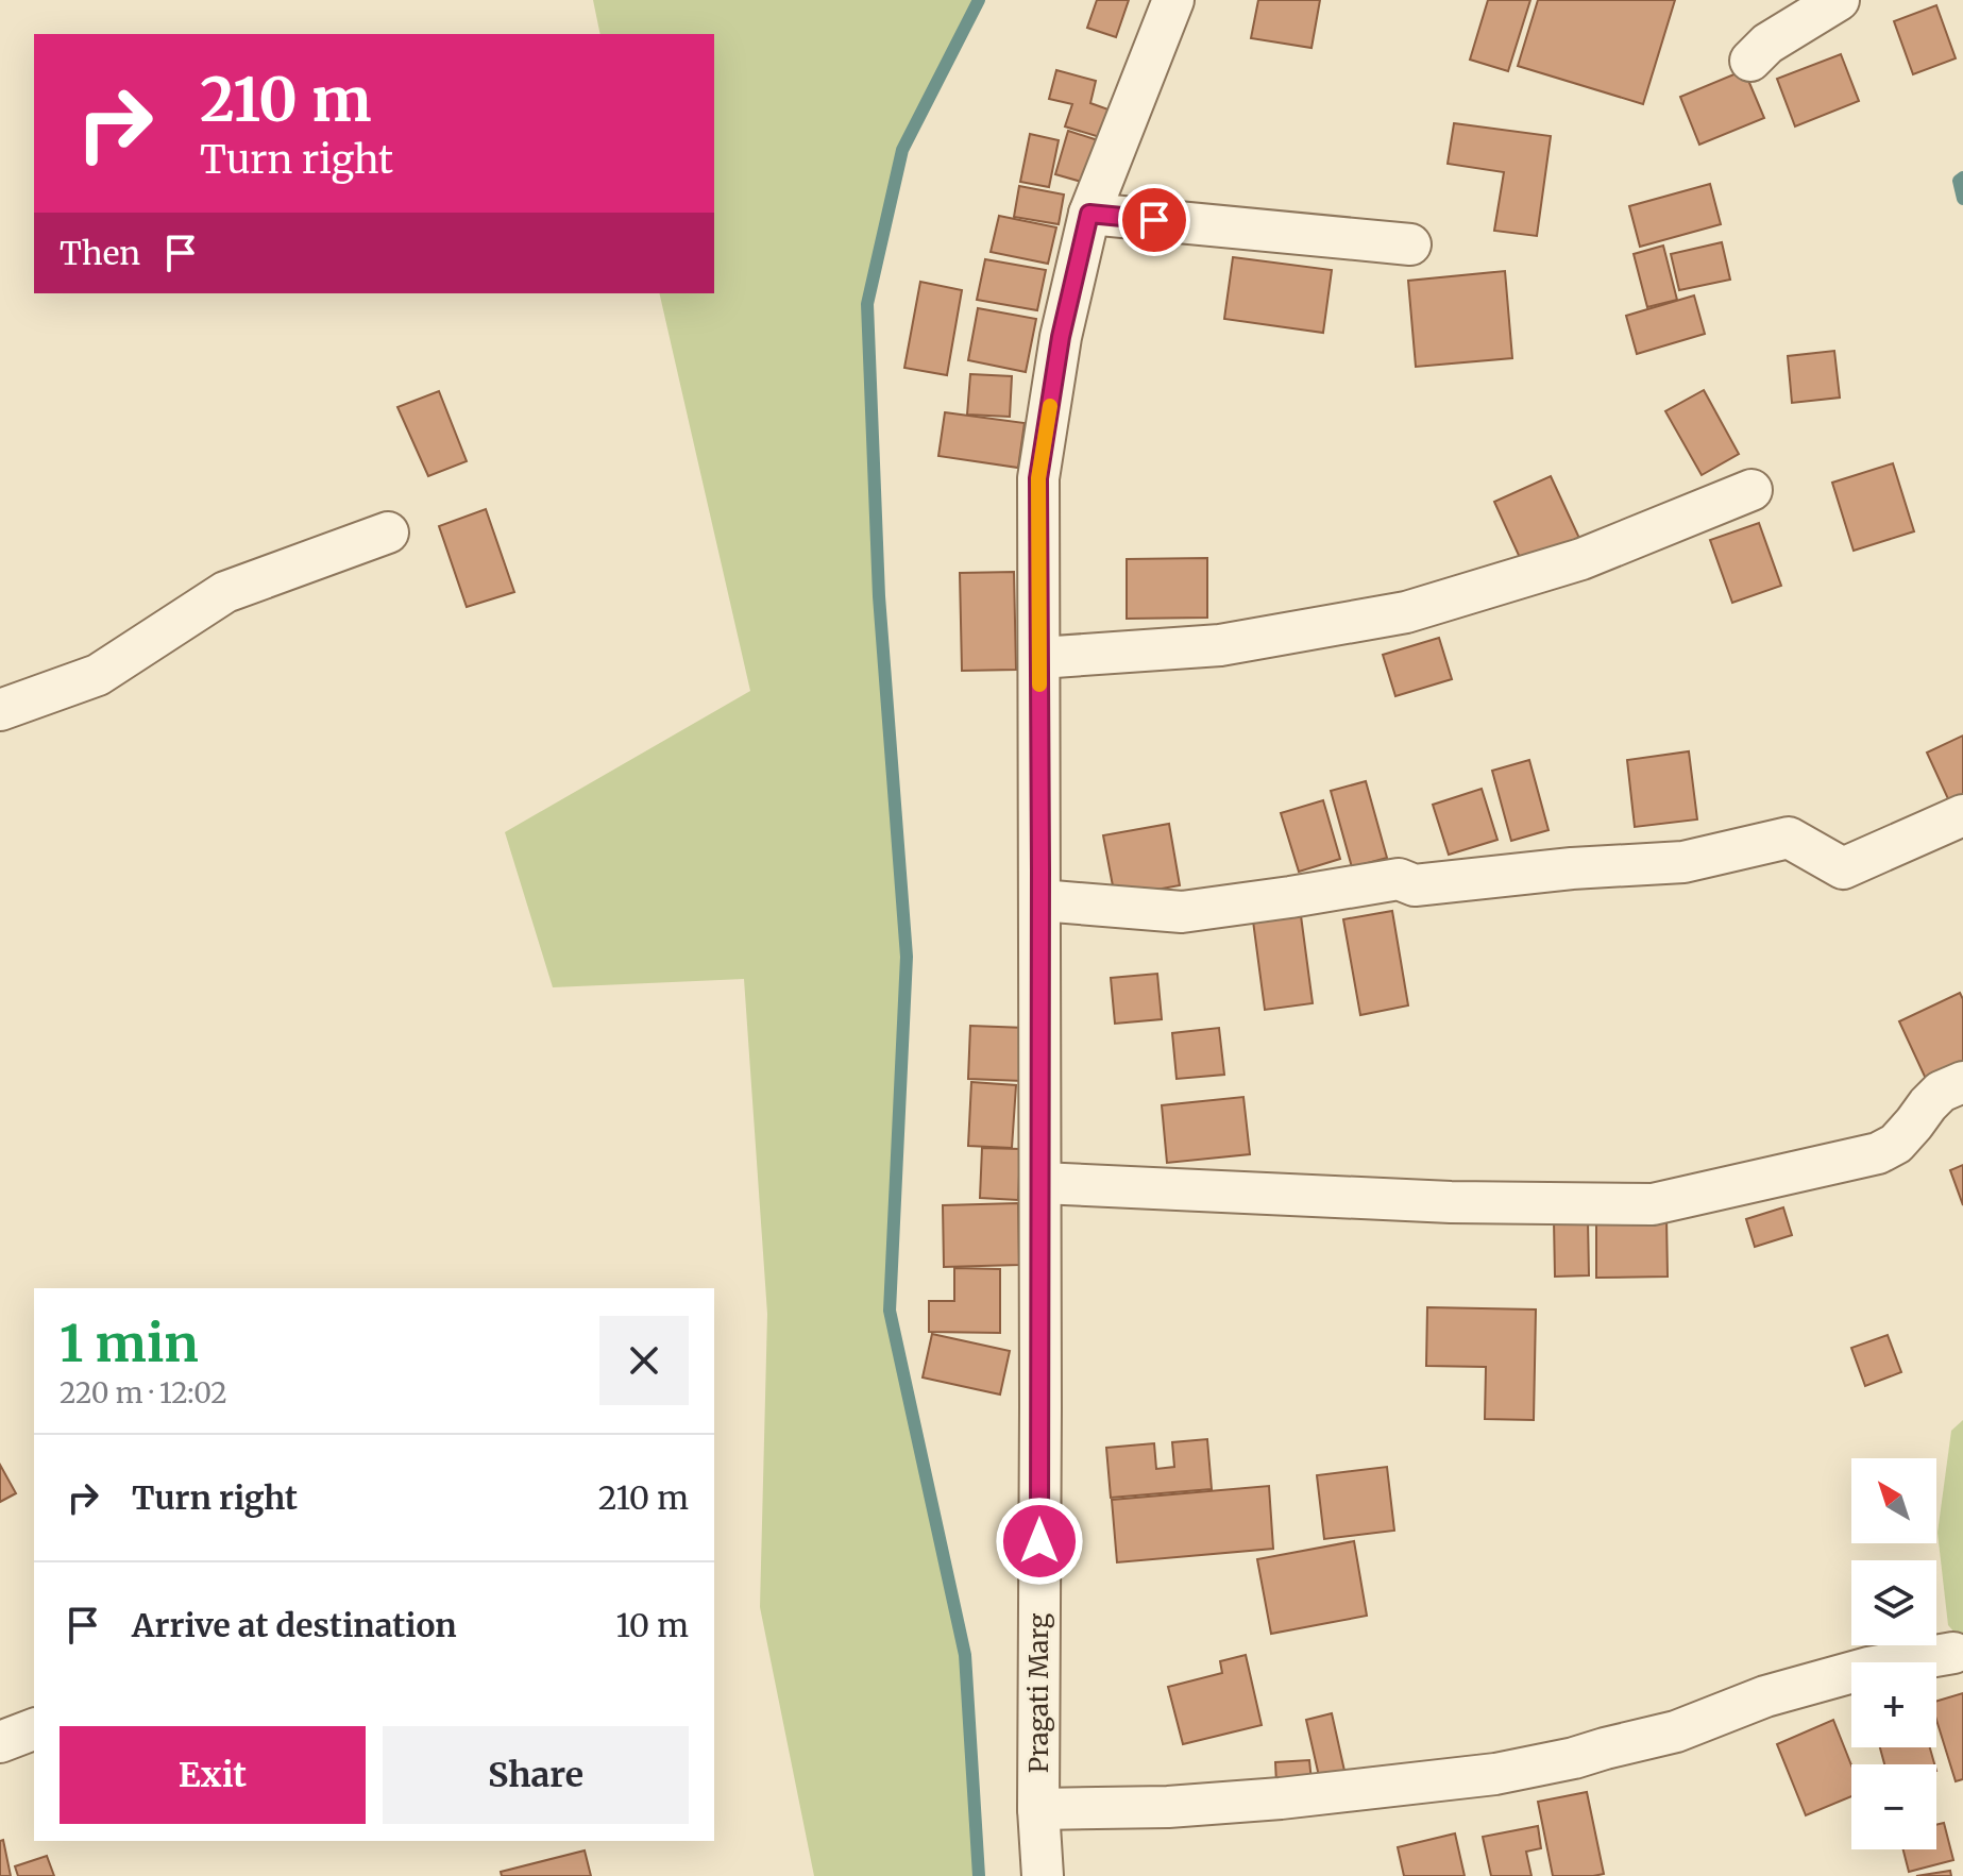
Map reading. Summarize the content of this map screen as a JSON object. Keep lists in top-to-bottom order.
{
  "streets": {
    "street": ["Pragati Marg"]
  },
  "north": "top left",
  "page": {
    "turn": ["210 m", "Turn right"],
    "then": "Then",
    "heading": ["1 min", "220 m · 12:02"],
    "list": [
      {
        "name": "Turn right",
        "value": "210 m"
      },
      {
        "name": "Arrive at destination",
        "value": "10 m"
      }
    ],
    "map_buttons": ["+", "−"],
    "buttons": ["Exit", "Share"]
  }
}
